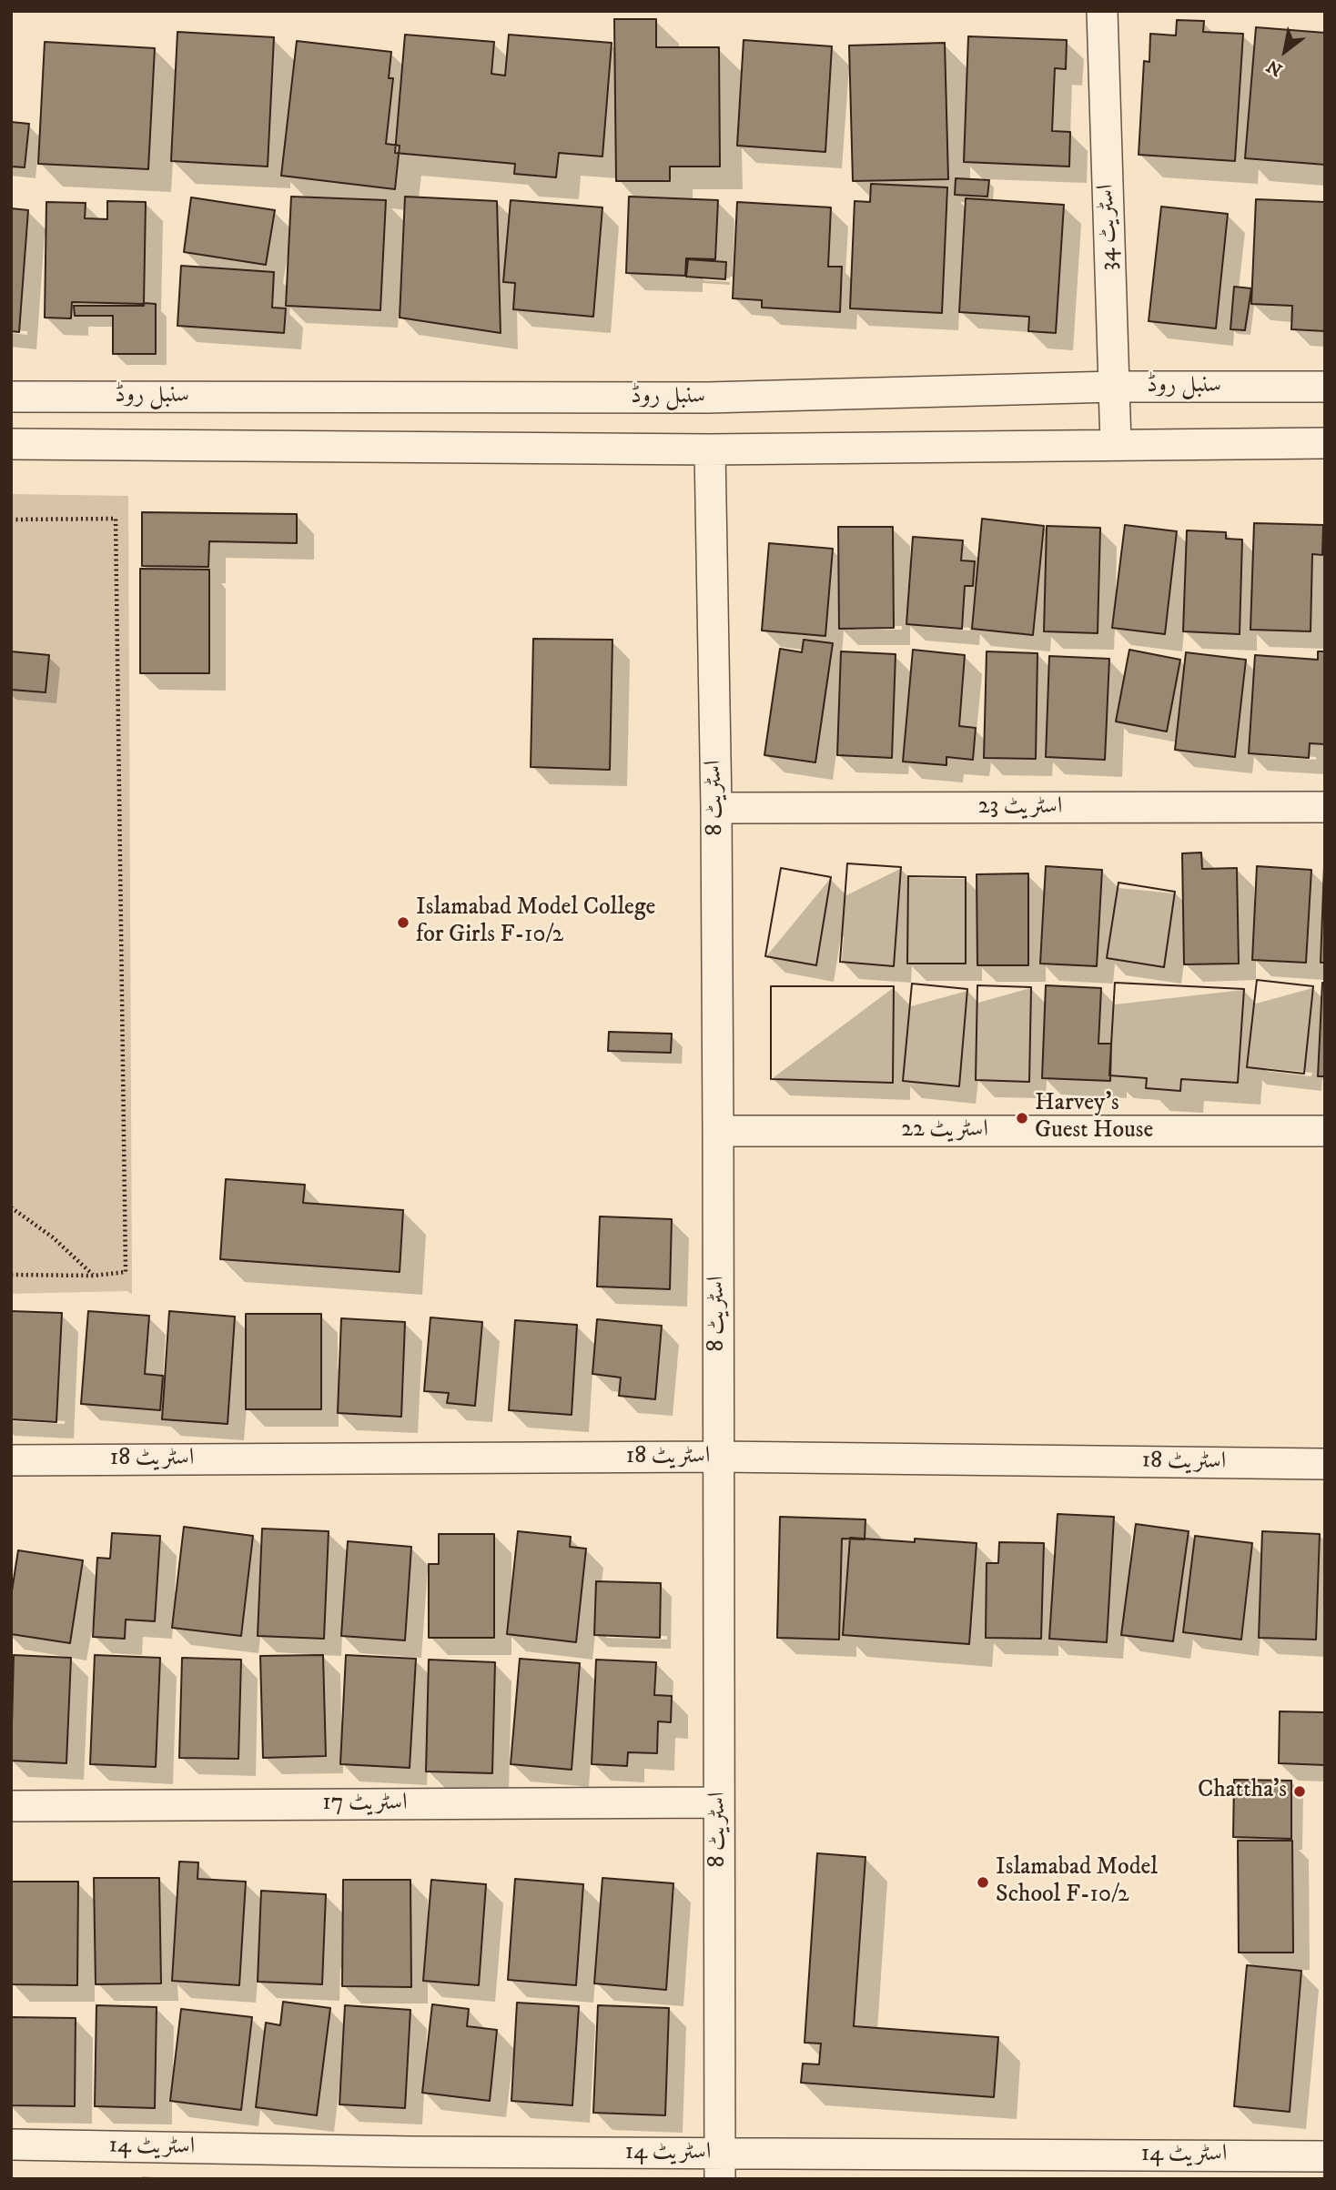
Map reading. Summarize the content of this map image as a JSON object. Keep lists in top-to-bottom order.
{
  "streets": {
    "street": [
      "اسٹریٹ 34",
      "سنبل روڈ",
      "اسٹریٹ 8",
      "اسٹریٹ 23",
      "اسٹریٹ 22",
      "اسٹریٹ 18",
      "اسٹریٹ 17",
      "اسٹریٹ 14"
    ]
  },
  "crossings": [
    ["اسٹریٹ 34", "سنبل روڈ"],
    ["سنبل روڈ", "اسٹریٹ 8"],
    ["اسٹریٹ 8", "اسٹریٹ 23"],
    ["اسٹریٹ 8", "اسٹریٹ 22"],
    ["اسٹریٹ 8", "اسٹریٹ 18"],
    ["اسٹریٹ 8", "اسٹریٹ 17"],
    ["اسٹریٹ 8", "اسٹریٹ 14"]
  ],
  "places": [
    "Islamabad Model College for Girls F-10/2",
    "Harvey's Guest House",
    "Chattha's",
    "Islamabad Model School F-10/2"
  ],
  "north": "bottom left"
}
